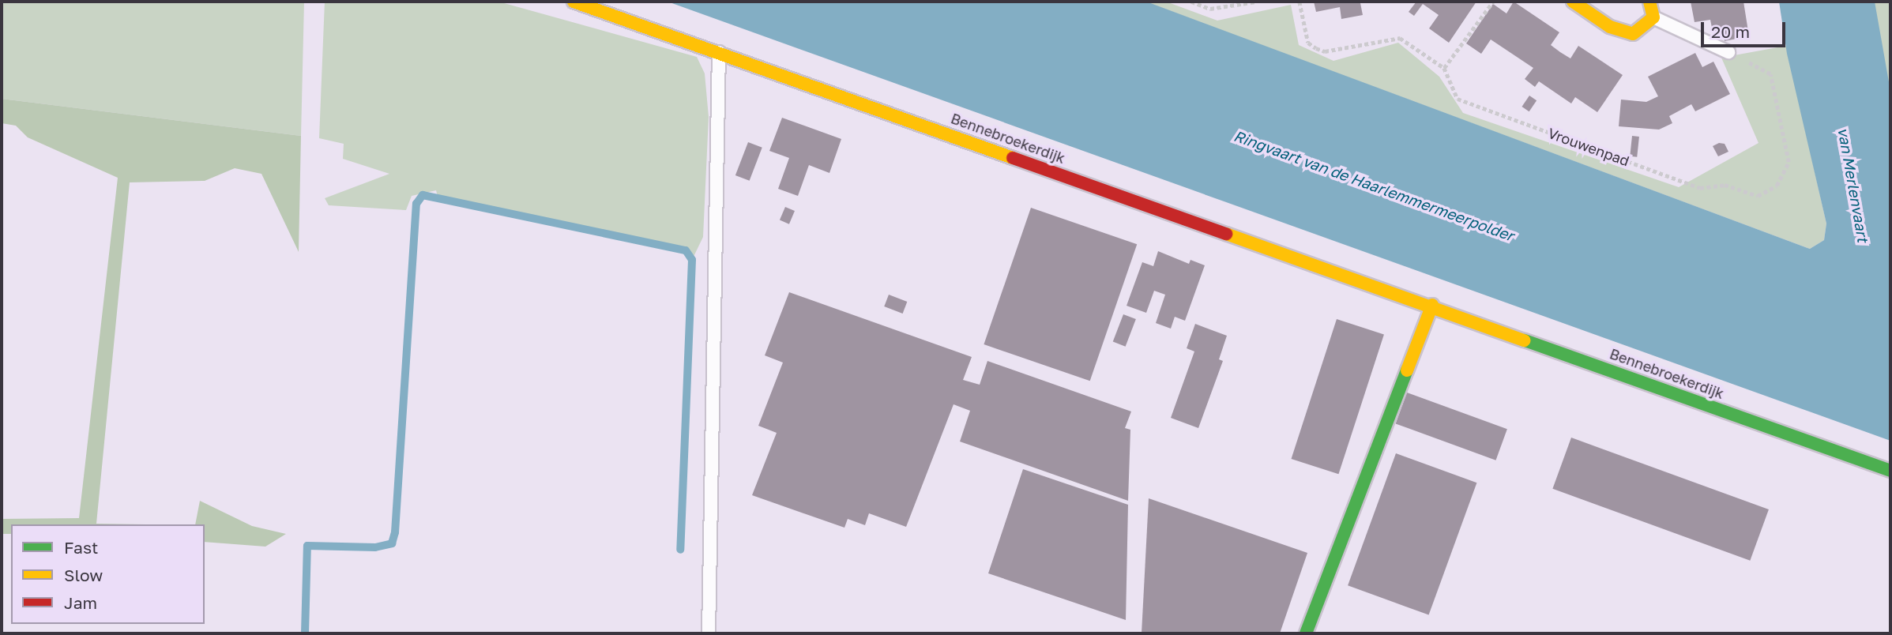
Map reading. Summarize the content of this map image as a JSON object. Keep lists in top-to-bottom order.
{
  "streets": {
    "street": ["Bennebroekerdijk"],
    "path": ["Vrouwenpad"]
  },
  "water": ["van Merlenvaart", "Ringvaart van de Haarlemmermeerpolder"],
  "legend": ["Fast", "Slow", "Jam"],
  "scale_bar": "20 m"
}
